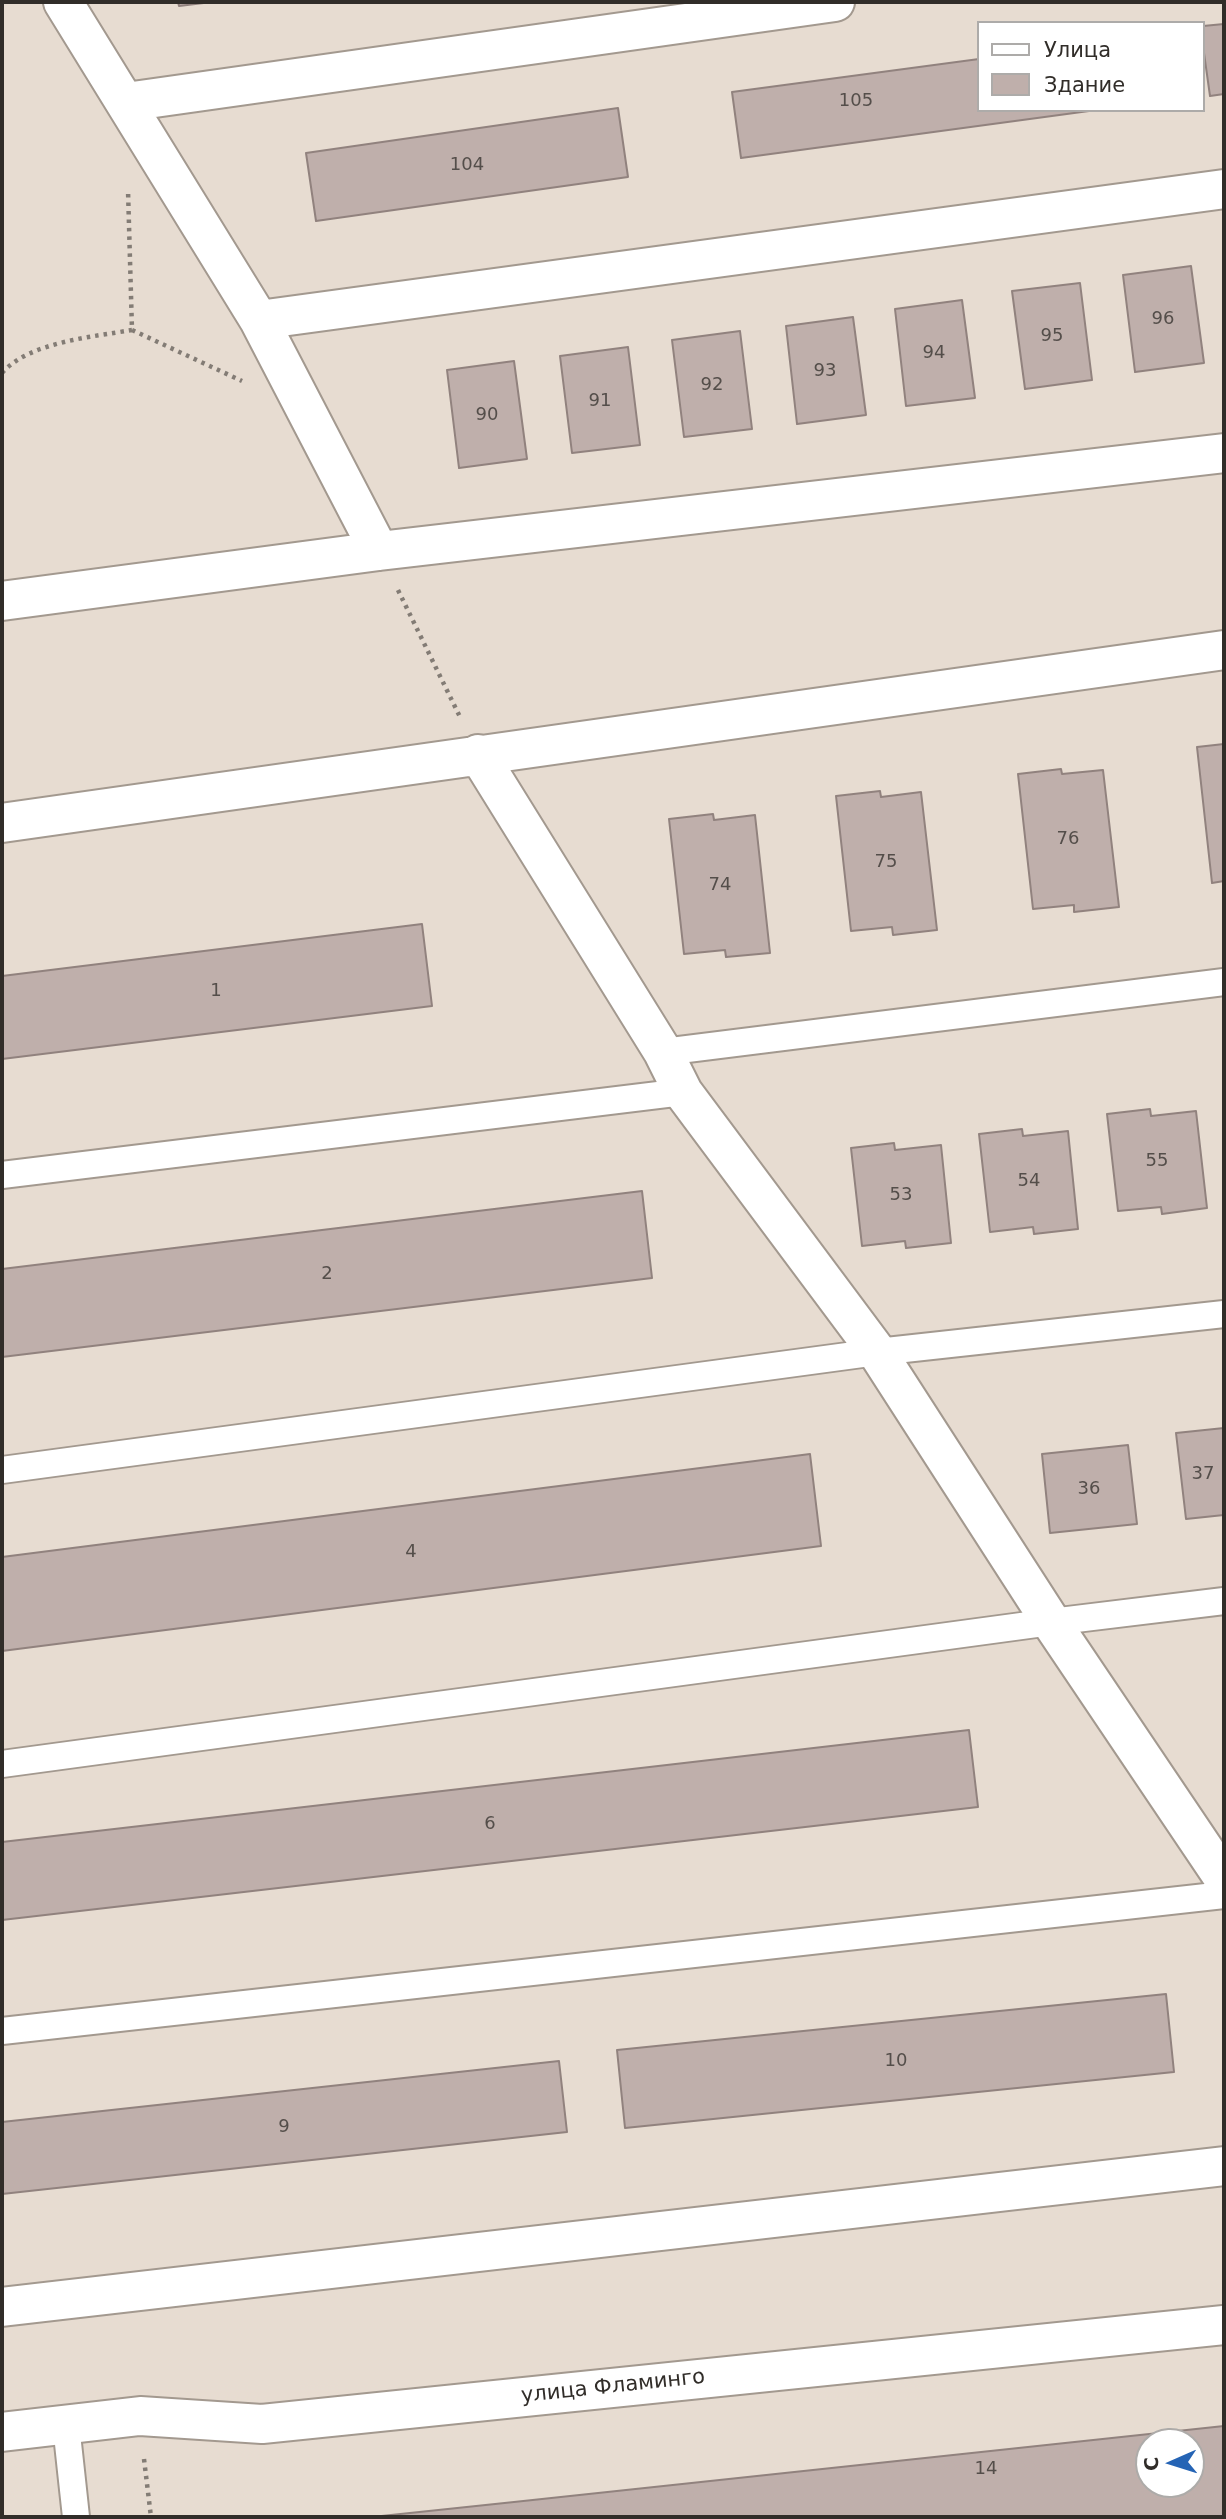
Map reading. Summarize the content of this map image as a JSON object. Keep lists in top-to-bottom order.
{
  "streets": {
    "street": ["улица Фламинго"]
  },
  "house_numbers": [
    "105",
    "104",
    "96",
    "95",
    "94",
    "93",
    "92",
    "91",
    "90",
    "76",
    "75",
    "74",
    "1",
    "55",
    "54",
    "53",
    "2",
    "37",
    "36",
    "4",
    "6",
    "10",
    "9",
    "14"
  ],
  "legend": ["Улица", "Здание"],
  "north": "left"
}
